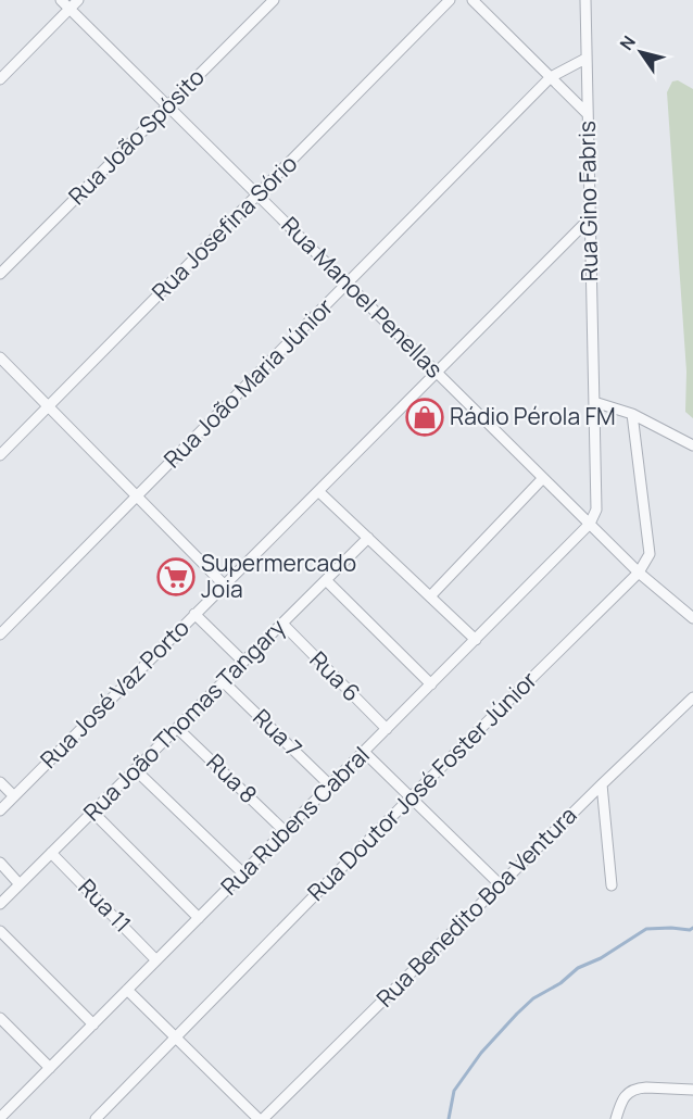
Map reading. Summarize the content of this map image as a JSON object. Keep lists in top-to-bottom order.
{
  "streets": {
    "street": [
      "Rua João Spósito",
      "Rua Gino Fabris",
      "Rua Josefina Sório",
      "Rua Manoel Penellas",
      "Rua João Maria Júnior",
      "Rua 6",
      "Rua José Vaz Porto",
      "Rua João Thomas Tangary",
      "Rua 7",
      "Rua 8",
      "Rua Doutor José Foster Júnior",
      "Rua Rubens Cabral",
      "Rua 11",
      "Rua Benedito Boa Ventura"
    ]
  },
  "crossings": [
    ["Rua João Spósito", "Rua Manoel Penellas"],
    ["Rua Gino Fabris", "Rua Manoel Penellas"],
    ["Rua Gino Fabris", "Rua João Maria Júnior"],
    ["Rua Gino Fabris", "Rua José Vaz Porto"],
    ["Rua Gino Fabris", "Rua Rubens Cabral"],
    ["Rua Josefina Sório", "Rua Manoel Penellas"],
    ["Rua Manoel Penellas", "Rua João Maria Júnior"],
    ["Rua Manoel Penellas", "Rua José Vaz Porto"],
    ["Rua Manoel Penellas", "Rua Doutor José Foster Júnior"],
    ["Rua Manoel Penellas", "Rua Rubens Cabral"],
    ["Rua 6", "Rua João Thomas Tangary"],
    ["Rua 6", "Rua Rubens Cabral"],
    ["Rua João Thomas Tangary", "Rua 7"],
    ["Rua João Thomas Tangary", "Rua 8"],
    ["Rua João Thomas Tangary", "Rua 11"],
    ["Rua 7", "Rua Rubens Cabral"],
    ["Rua 8", "Rua Rubens Cabral"],
    ["Rua Rubens Cabral", "Rua 11"]
  ],
  "places": {
    "shop": ["Rádio Pérola FM"],
    "supermarket": ["Supermercado Joia"]
  },
  "north": "top left"
}
